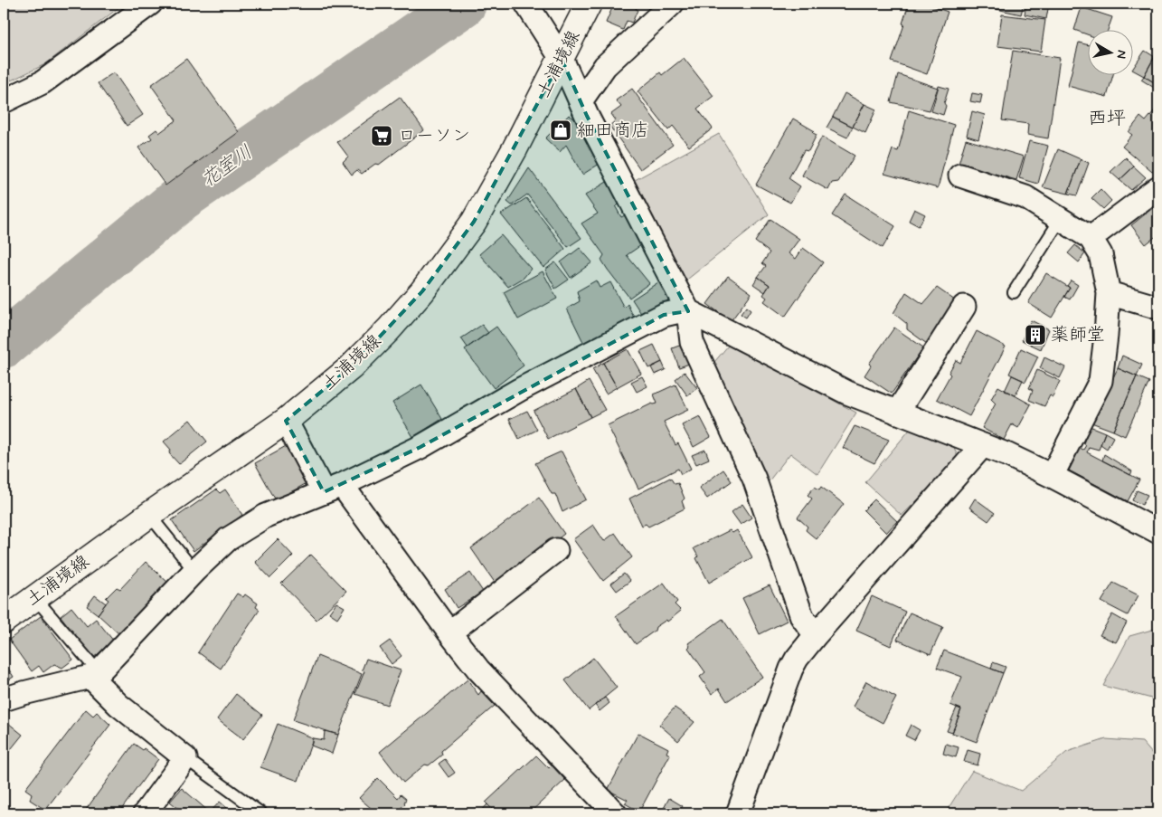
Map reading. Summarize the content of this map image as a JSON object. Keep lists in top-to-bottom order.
{
  "streets": {
    "main road": ["土浦境線"]
  },
  "districts": ["西坪"],
  "water": ["花室川"],
  "places": {
    "shop": ["細田商店"],
    "supermarket": ["ローソン"],
    "building": ["薬師堂"]
  },
  "north": "right"
}
